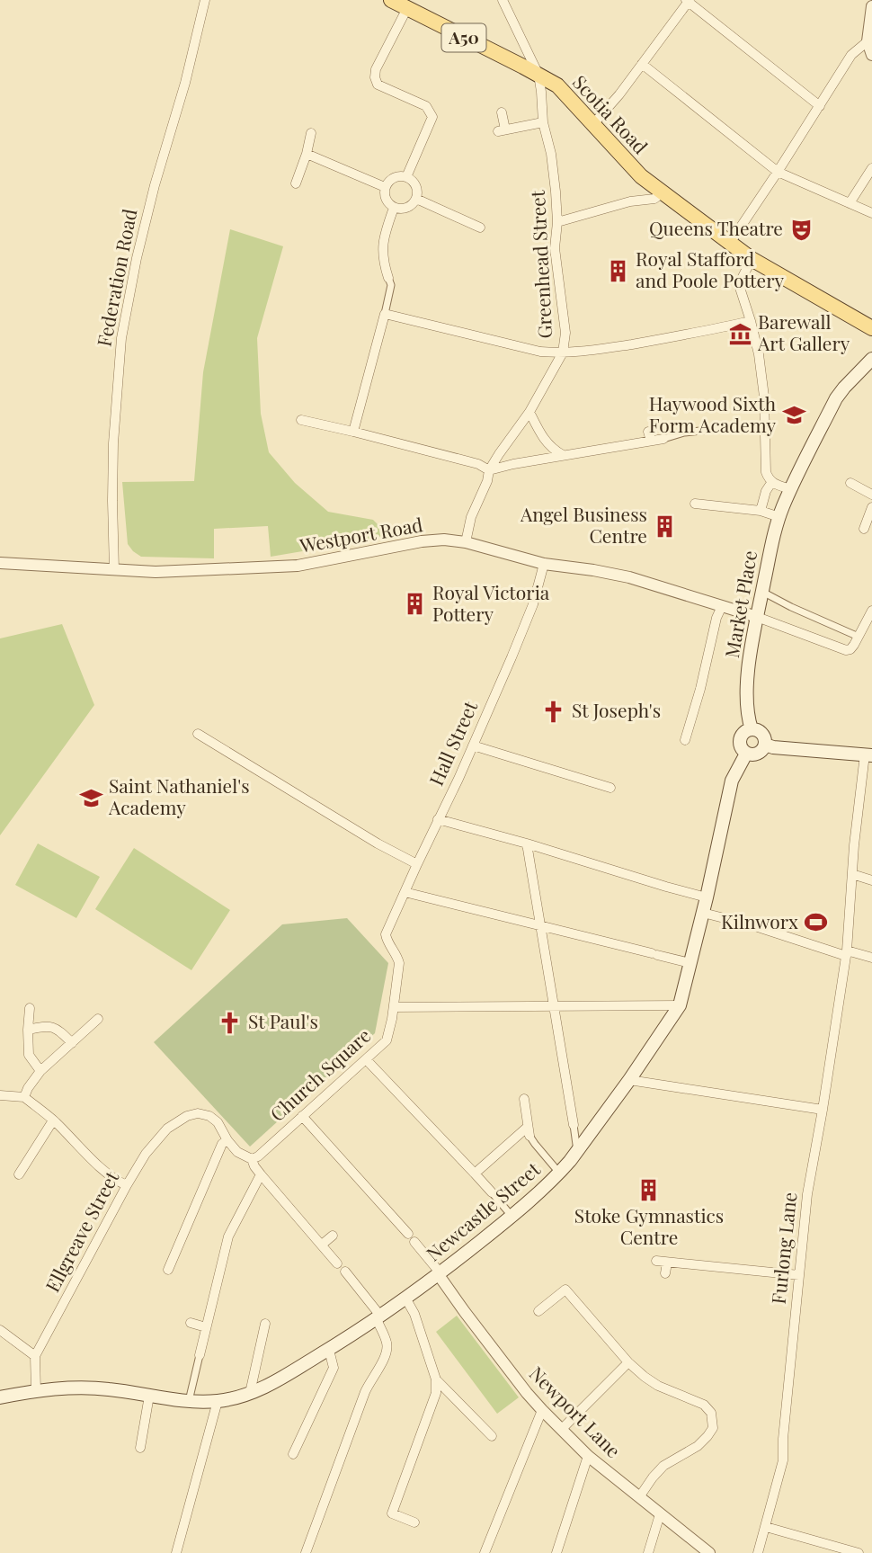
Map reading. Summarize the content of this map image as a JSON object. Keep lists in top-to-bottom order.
{
  "streets": {
    "main road": [
      "A50",
      "Scotia Road",
      "Market Place",
      "Newcastle Street"
    ],
    "street": [
      "Greenhead Street",
      "Federation Road",
      "Westport Road",
      "Hall Street",
      "Church Square",
      "Ellgreave Street",
      "Furlong Lane",
      "Newport Lane"
    ]
  },
  "crossings": [
    ["A50", "Scotia Road"],
    ["Scotia Road", "Greenhead Street"],
    ["Greenhead Street", "Westport Road"],
    ["Federation Road", "Westport Road"],
    ["Westport Road", "Market Place"],
    ["Westport Road", "Hall Street"],
    ["Market Place", "Newcastle Street"],
    ["Hall Street", "Church Square"],
    ["Newcastle Street", "Ellgreave Street"],
    ["Newcastle Street", "Newport Lane"]
  ],
  "places": {
    "theatre": ["Queens Theatre"],
    "building": [
      "Royal Stafford and Poole Pottery",
      "Angel Business Centre",
      "Royal Victoria Pottery",
      "Stoke Gymnastics Centre"
    ],
    "museum": ["Barewall Art Gallery"],
    "school or university": ["Haywood Sixth Form Academy", "Saint Nathaniel's Academy"],
    "church": ["St Joseph's", "St Paul's"],
    "sports": ["Kilnworx"]
  }
}
